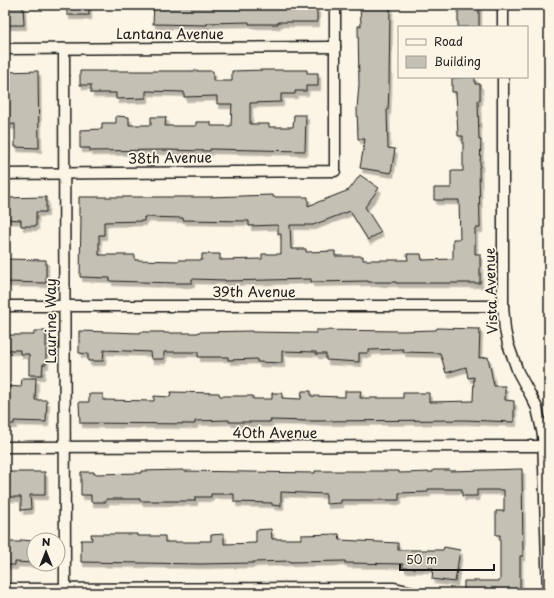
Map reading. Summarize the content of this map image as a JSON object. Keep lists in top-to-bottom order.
{
  "streets": {
    "street": [
      "Lantana Avenue",
      "38th Avenue",
      "Vista Avenue",
      "39th Avenue",
      "Laurine Way",
      "40th Avenue"
    ]
  },
  "crossings": [
    ["Lantana Avenue", "38th Avenue"],
    ["Lantana Avenue", "Laurine Way"],
    ["38th Avenue", "Laurine Way"],
    ["Vista Avenue", "39th Avenue"],
    ["Vista Avenue", "40th Avenue"],
    ["39th Avenue", "Laurine Way"],
    ["Laurine Way", "40th Avenue"]
  ],
  "legend": ["Road", "Building"],
  "scale_bar": "50 m",
  "north": "top"
}
